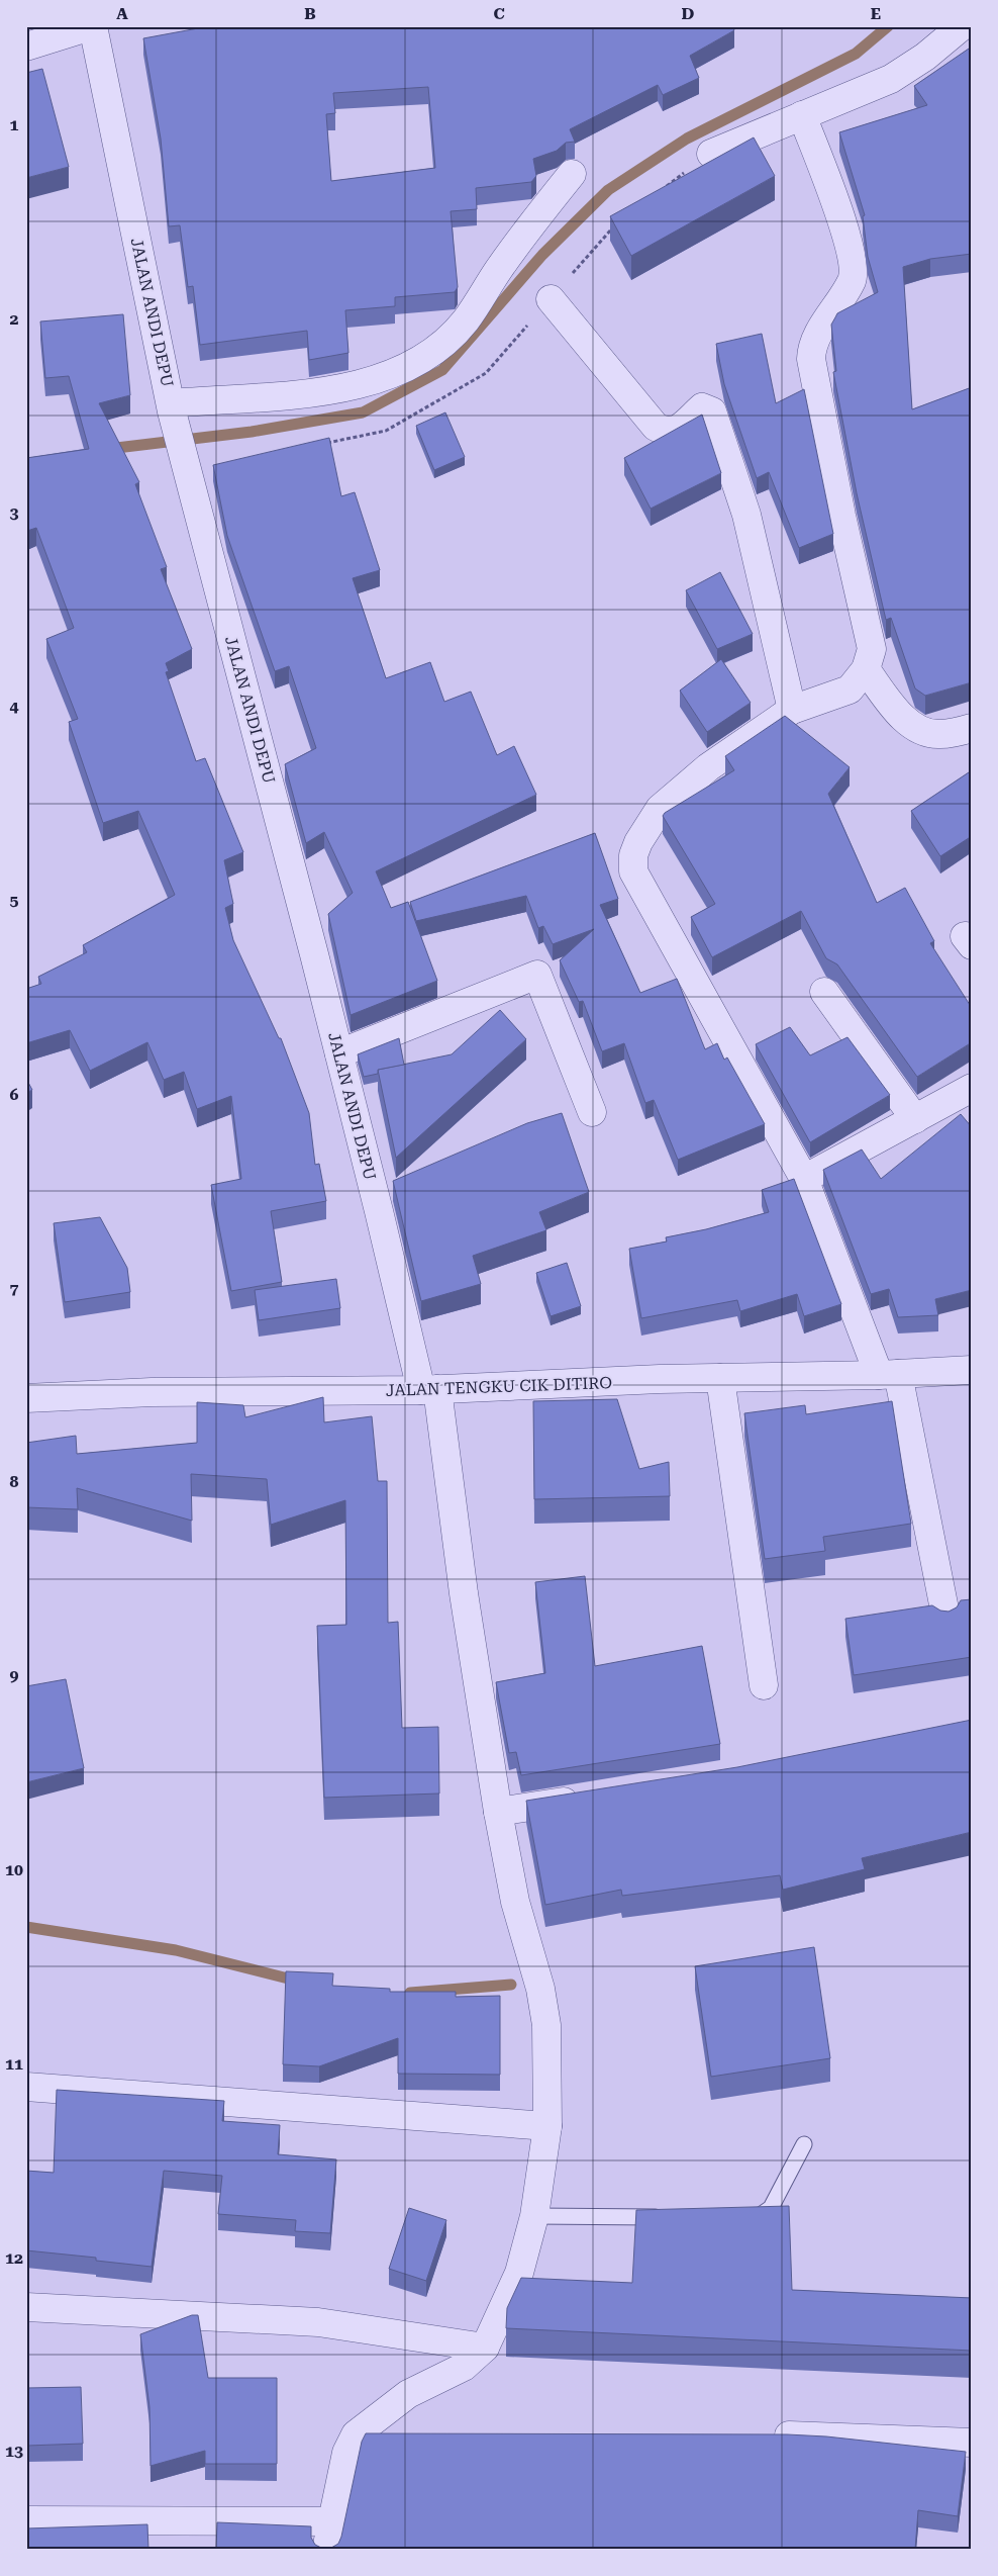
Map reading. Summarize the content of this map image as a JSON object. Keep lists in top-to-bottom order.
{
  "streets": {
    "street": ["JALAN ANDI DEPU", "JALAN TENGKU CIK DITIRO"]
  },
  "crossings": [
    ["JALAN ANDI DEPU", "JALAN TENGKU CIK DITIRO"]
  ],
  "grid": {
    "columns": [
      "A",
      "B",
      "C",
      "D",
      "E"
    ],
    "rows": [
      "1",
      "2",
      "3",
      "4",
      "5",
      "6",
      "7",
      "8",
      "9",
      "10",
      "11",
      "12",
      "13"
    ]
  }
}
